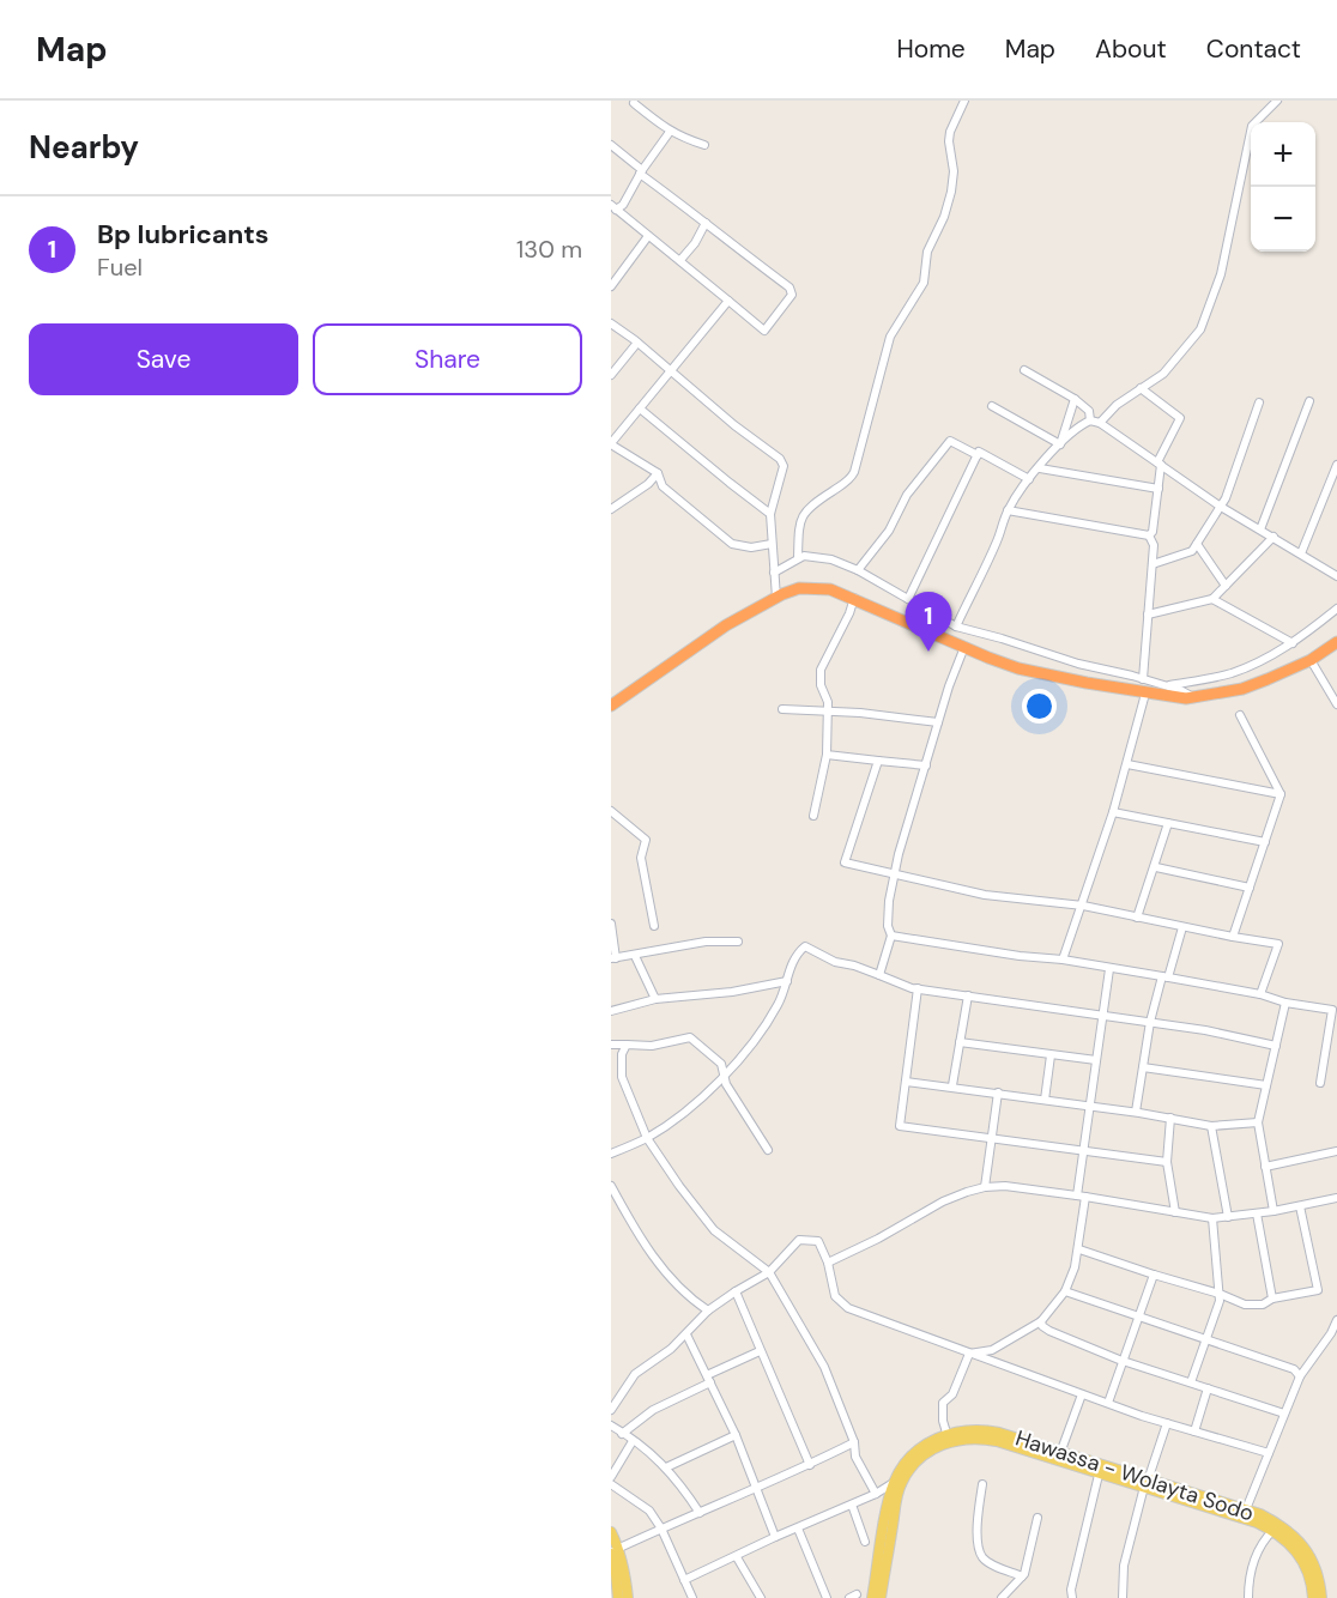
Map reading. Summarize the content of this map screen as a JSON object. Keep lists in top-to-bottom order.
{
  "streets": {
    "main road": ["Hawassa - Wolayta Sodo"]
  },
  "page": {
    "header": "Map",
    "nav": [
      "Home",
      "Map",
      "About",
      "Contact"
    ],
    "heading": "Nearby",
    "map_buttons": ["+", "−"],
    "list": [
      {
        "mark": "1",
        "name": "Bp lubricants",
        "note": "Fuel",
        "value": "130 m"
      }
    ],
    "buttons": ["Save", "Share"],
    "pins": "1"
  }
}
